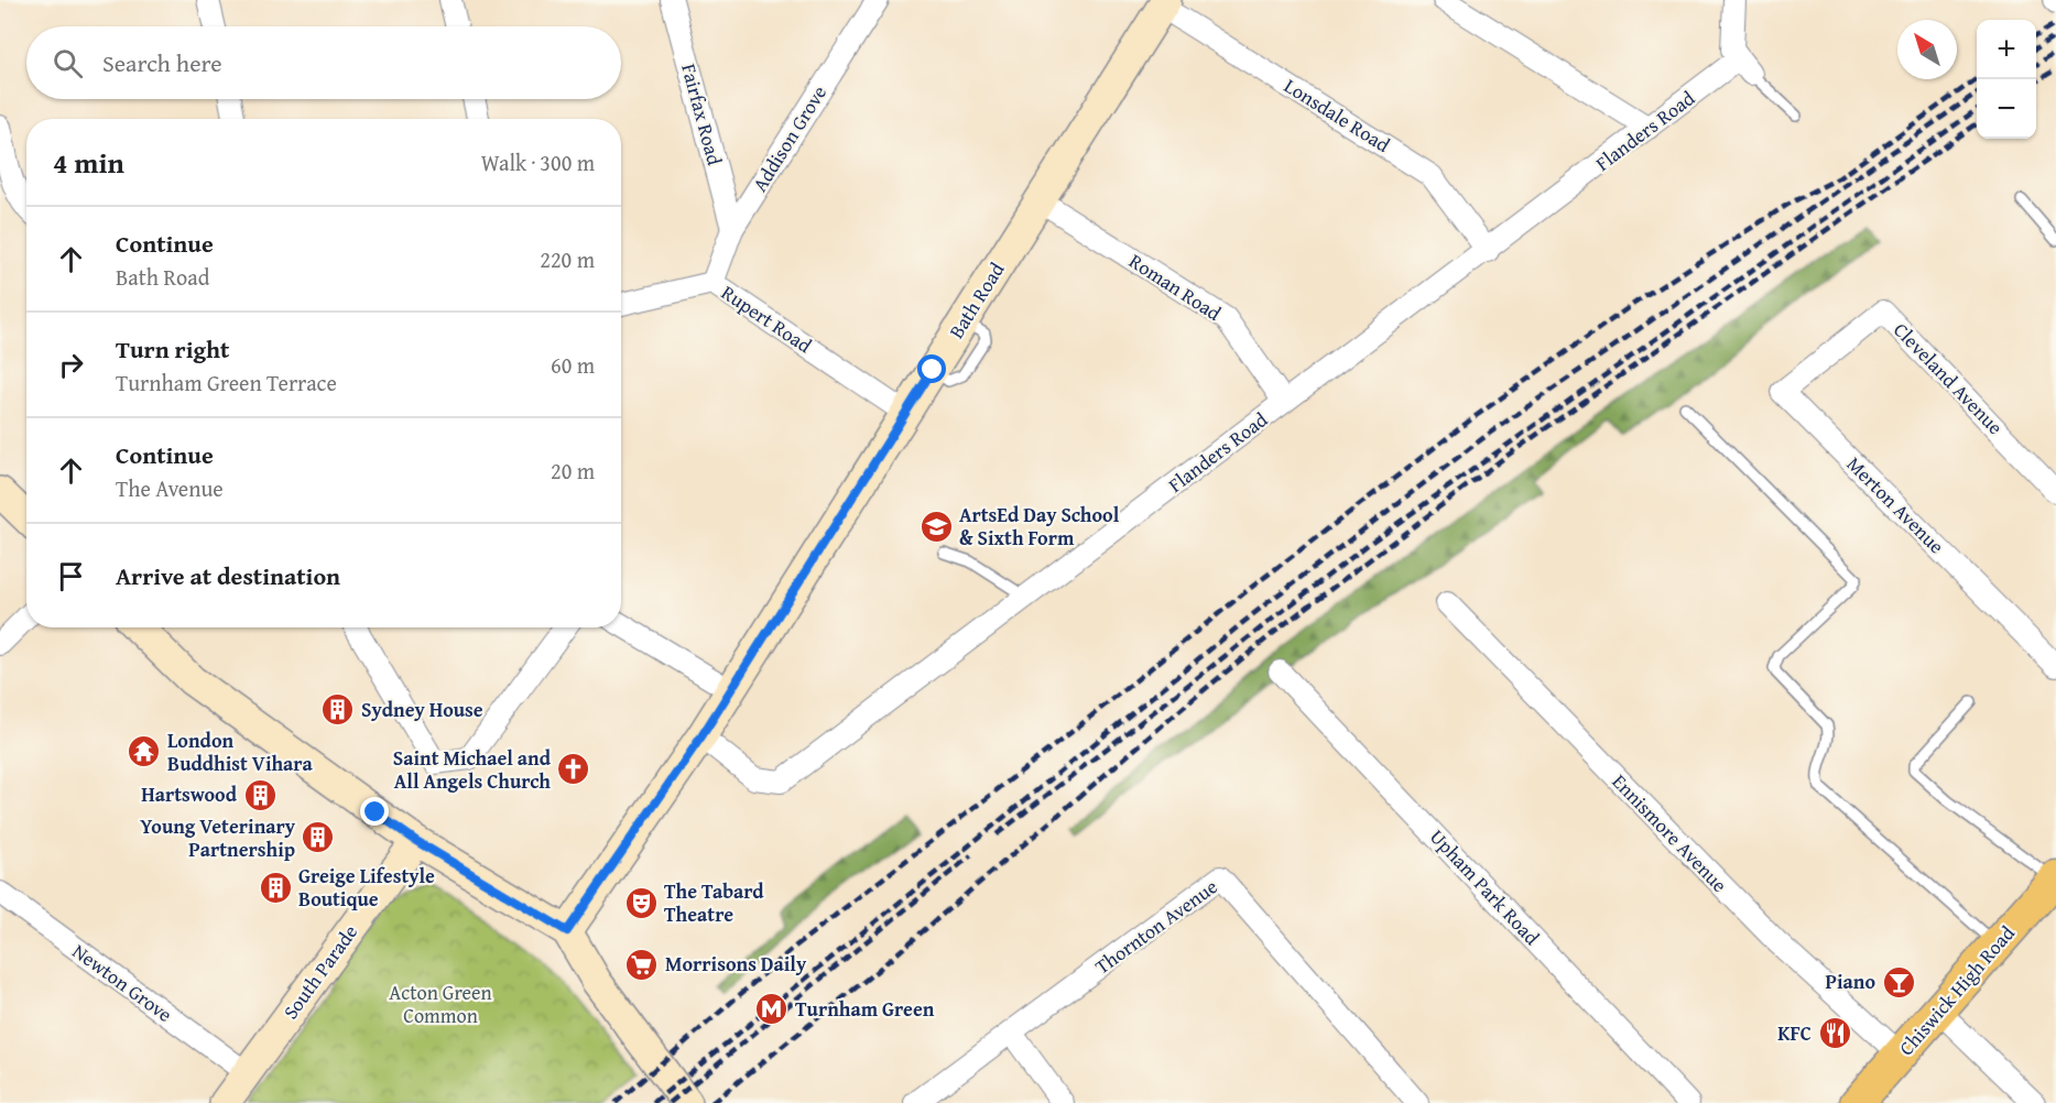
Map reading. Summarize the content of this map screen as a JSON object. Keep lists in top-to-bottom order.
{
  "streets": {
    "main road": ["Bath Road", "South Parade", "Chiswick High Road"],
    "street": [
      "Fairfax Road",
      "Lonsdale Road",
      "Flanders Road",
      "Addison Grove",
      "Roman Road",
      "Rupert Road",
      "Cleveland Avenue",
      "Merton Avenue",
      "Ennismore Avenue",
      "Upham Park Road",
      "Thornton Avenue",
      "Newton Grove"
    ]
  },
  "crossings": [
    ["Fairfax Road", "Addison Grove"],
    ["Lonsdale Road", "Flanders Road"],
    ["Lonsdale Road", "Bath Road"],
    ["Flanders Road", "Roman Road"],
    ["Flanders Road", "Bath Road"],
    ["Addison Grove", "Rupert Road"],
    ["Roman Road", "Bath Road"],
    ["Bath Road", "Rupert Road"],
    ["Cleveland Avenue", "Merton Avenue"],
    ["Ennismore Avenue", "Chiswick High Road"],
    ["South Parade", "Newton Grove"]
  ],
  "parks": ["Acton Green Common"],
  "places": {
    "school or university": ["ArtsEd Day School & Sixth Form"],
    "building": [
      "Sydney House",
      "Hartswood",
      "Young Veterinary Partnership",
      "Greige Lifestyle Boutique"
    ],
    "temple": ["London Buddhist Vihara"],
    "church": ["Saint Michael and All Angels Church"],
    "theatre": ["The Tabard Theatre"],
    "supermarket": ["Morrisons Daily"],
    "bar": ["Piano"],
    "metro station": ["Turnham Green"],
    "restaurant": ["KFC"]
  },
  "north": "top left",
  "page": {
    "map_buttons": ["+", "−"],
    "search": "Search here",
    "heading": ["4 min", "Walk · 300 m"],
    "list": [
      ["Continue", "Bath Road", "220 m"],
      ["Turn right", "Turnham Green Terrace", "60 m"],
      ["Continue", "The Avenue", "20 m"],
      "Arrive at destination"
    ]
  }
}
